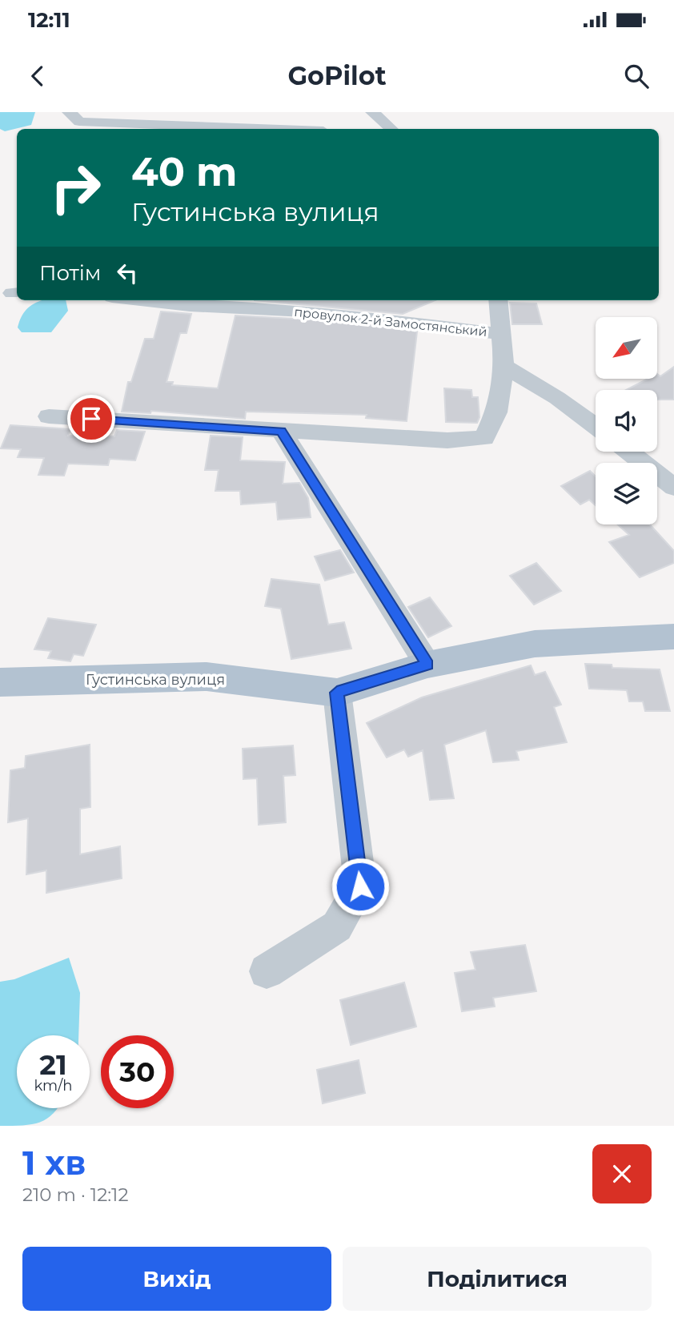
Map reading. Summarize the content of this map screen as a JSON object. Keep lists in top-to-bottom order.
{
  "streets": {
    "main road": ["Густинська вулиця"],
    "street": ["провулок 2-й Замостянський"]
  },
  "north": "bottom left",
  "page": {
    "status": "12:11",
    "header": "GoPilot",
    "turn": ["40 m", "Густинська вулиця"],
    "then": "Потім",
    "speed": "21 km/h",
    "limit": "30",
    "heading": ["1 хв", "210 m · 12:12"],
    "buttons": ["Вихід", "Поділитися"]
  }
}
